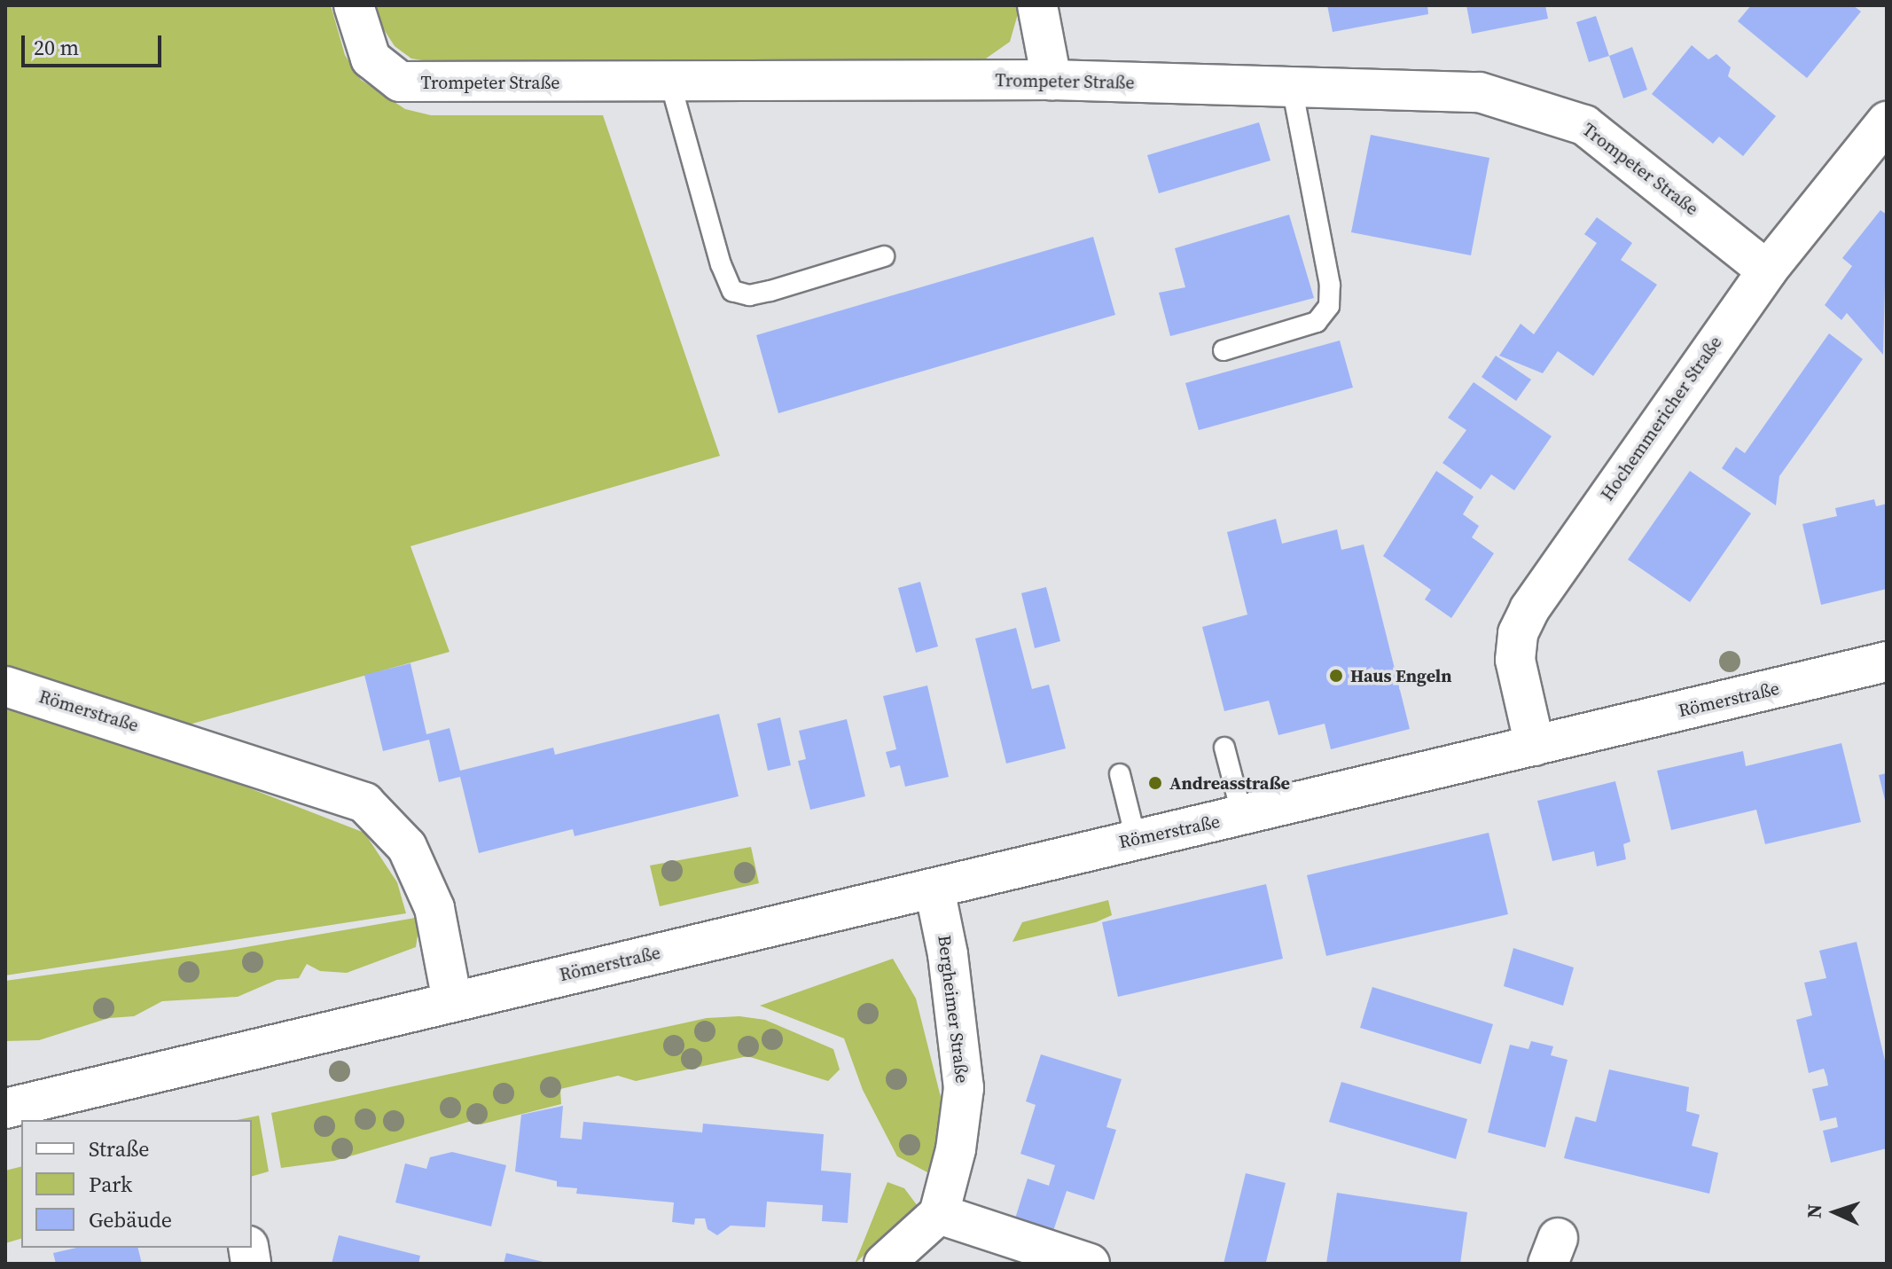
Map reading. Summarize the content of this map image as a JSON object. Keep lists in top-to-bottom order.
{
  "streets": {
    "street": [
      "Trompeter Straße",
      "Hochemmericher Straße",
      "Römerstraße",
      "Bergheimer Straße"
    ]
  },
  "crossings": [
    ["Trompeter Straße", "Hochemmericher Straße"],
    ["Hochemmericher Straße", "Römerstraße"],
    ["Römerstraße", "Bergheimer Straße"]
  ],
  "places": ["Haus Engeln", "Andreasstraße"],
  "legend": ["Straße", "Park", "Gebäude"],
  "scale_bar": "20 m",
  "north": "left"
}
